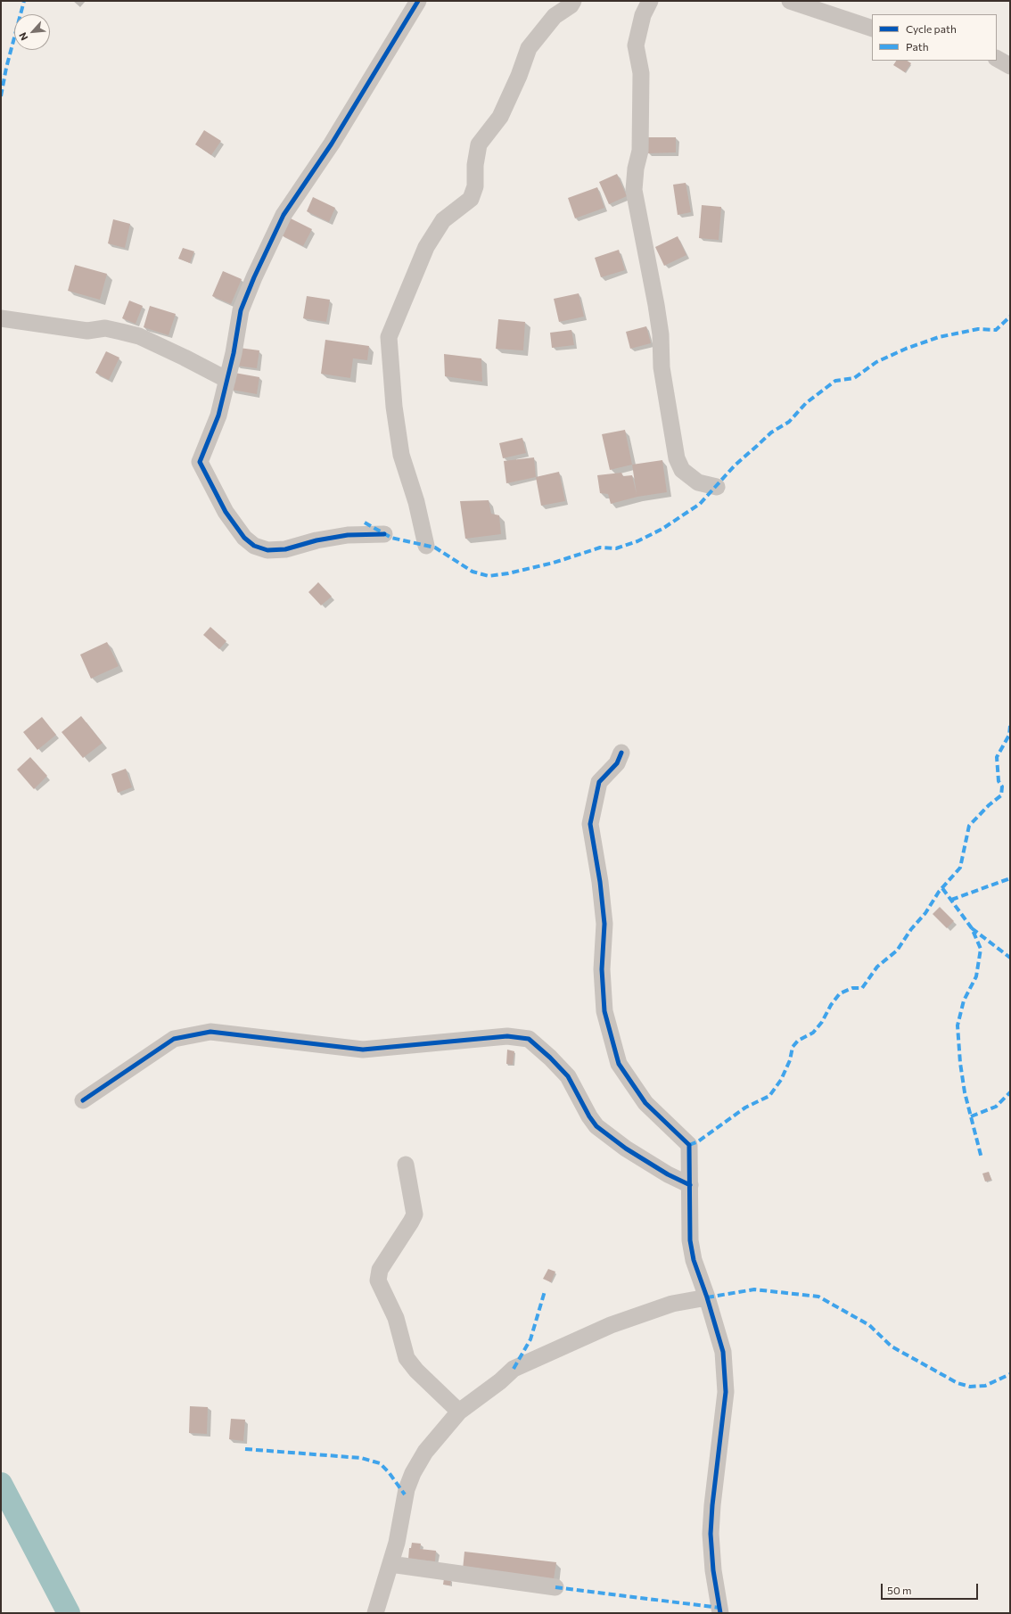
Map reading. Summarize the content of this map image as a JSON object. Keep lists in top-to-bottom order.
{
  "legend": ["Cycle path", "Path"],
  "scale_bar": "50 m",
  "north": "bottom left"
}
